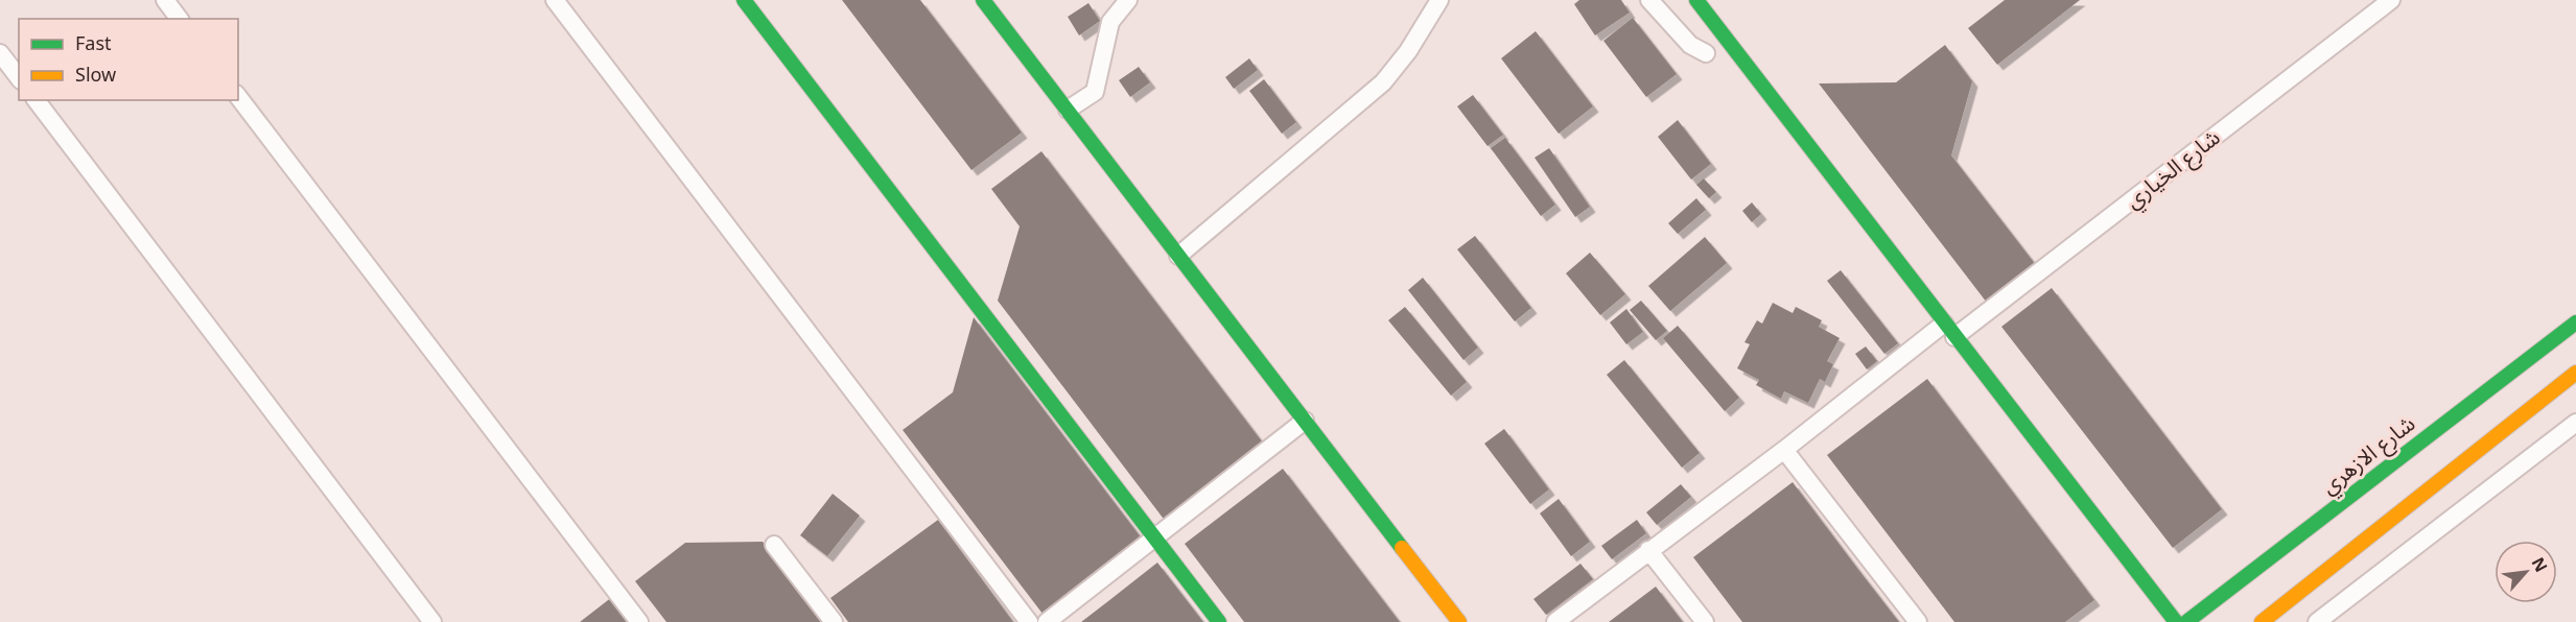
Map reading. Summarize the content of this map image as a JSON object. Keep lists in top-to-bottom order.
{
  "streets": {
    "street": ["شارع الخياري", "شارع الازهري"]
  },
  "legend": ["Fast", "Slow"],
  "north": "top right"
}
